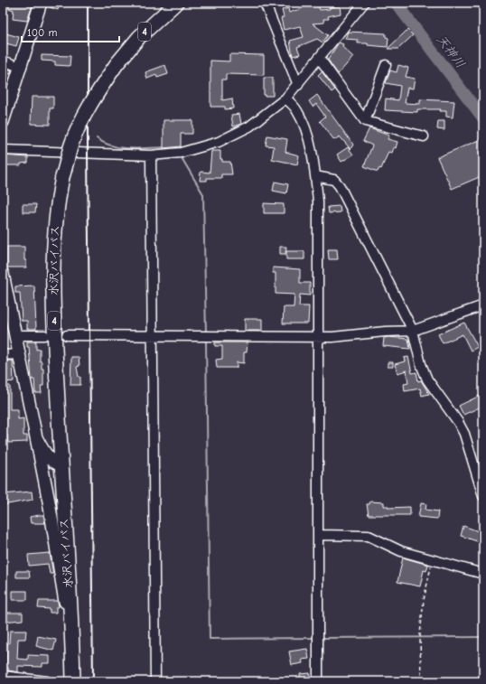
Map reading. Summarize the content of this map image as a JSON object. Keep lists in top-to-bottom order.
{
  "streets": {
    "highway": ["4", "水沢バイパス"]
  },
  "crossings": [
    ["4", "水沢バイパス"]
  ],
  "water": ["天神川"],
  "scale_bar": "100 m"
}
